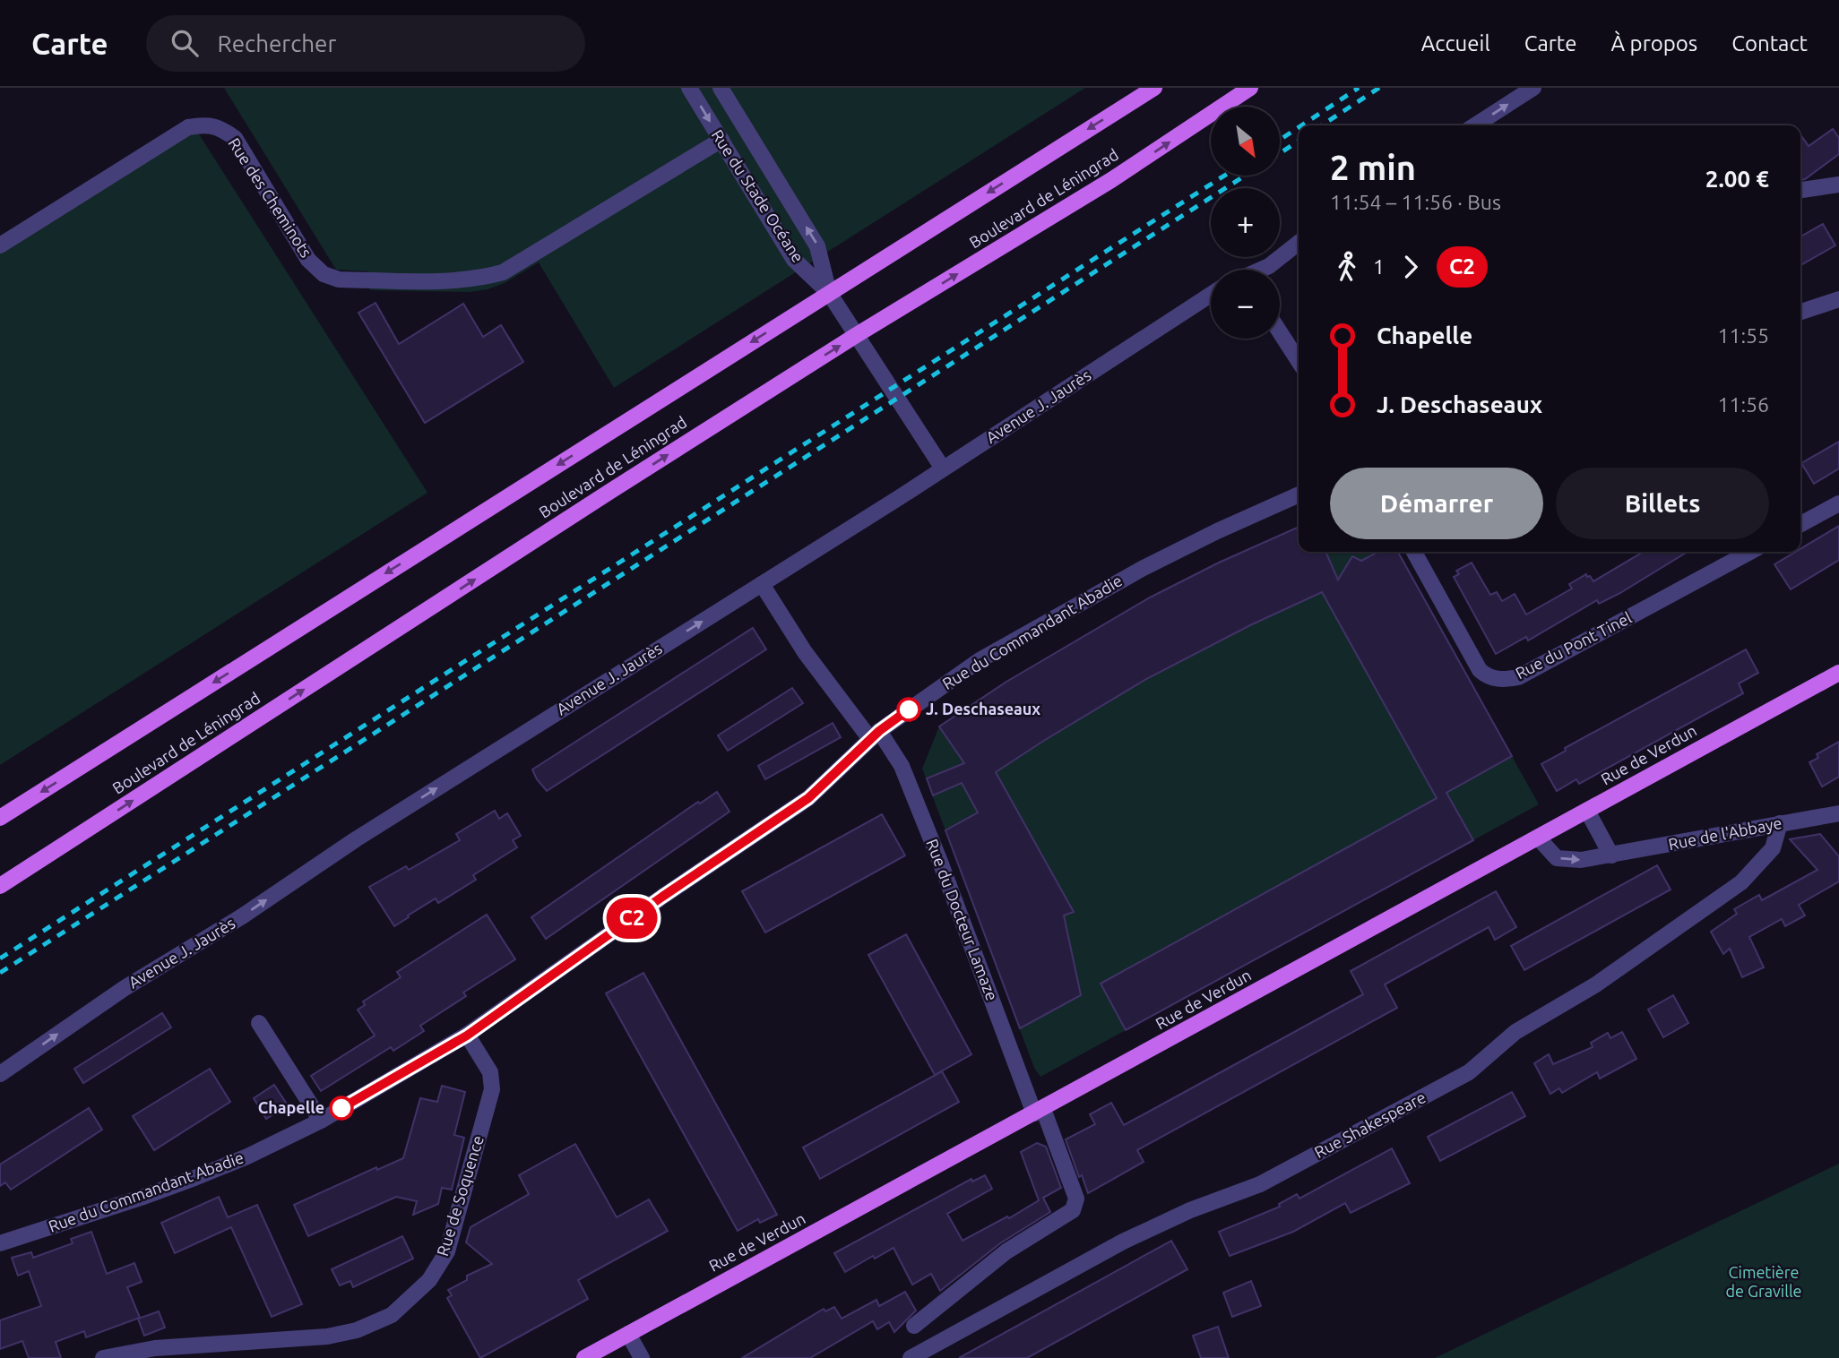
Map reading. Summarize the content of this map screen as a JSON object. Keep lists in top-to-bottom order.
{
  "streets": {
    "main road": ["Boulevard de Léningrad", "Rue de Verdun"],
    "street": [
      "Rue du Stade Océane",
      "Rue des Cheminots",
      "Avenue J. Jaurès",
      "Rue du Commandant Abadie",
      "Rue du Pont Tinel",
      "Rue de l'Abbaye",
      "Rue du Docteur Lamaze",
      "Rue Shakespeare",
      "Rue de Soquence"
    ]
  },
  "crossings": [
    ["Rue du Stade Océane", "Rue des Cheminots"],
    ["Rue du Stade Océane", "Boulevard de Léningrad"],
    ["Avenue J. Jaurès", "Rue du Docteur Lamaze"],
    ["Rue du Commandant Abadie", "Rue du Docteur Lamaze"],
    ["Rue du Commandant Abadie", "Rue de Soquence"],
    ["Rue de Verdun", "Rue de l'Abbaye"],
    ["Rue de Verdun", "Rue du Docteur Lamaze"],
    ["Rue de l'Abbaye", "Rue Shakespeare"]
  ],
  "one_way": ["Avenue J. Jaurès"],
  "parks": ["Cimetière de Graville"],
  "places": ["J. Deschaseaux", "Chapelle"],
  "lines": ["bus line C2"],
  "north": "bottom right",
  "page": {
    "header": "Carte",
    "search": "Rechercher",
    "nav": [
      "Accueil",
      "Carte",
      "À propos",
      "Contact"
    ],
    "on_map": "C2",
    "map_buttons": ["+", "−"],
    "heading": ["2 min", "11:54 – 11:56 · Bus", "2.00 €"],
    "legs": ["1", "C2"],
    "list": [
      {
        "name": "Chapelle",
        "value": "11:55"
      },
      {
        "name": "J. Deschaseaux",
        "value": "11:56"
      }
    ],
    "buttons": ["Démarrer", "Billets"]
  }
}
